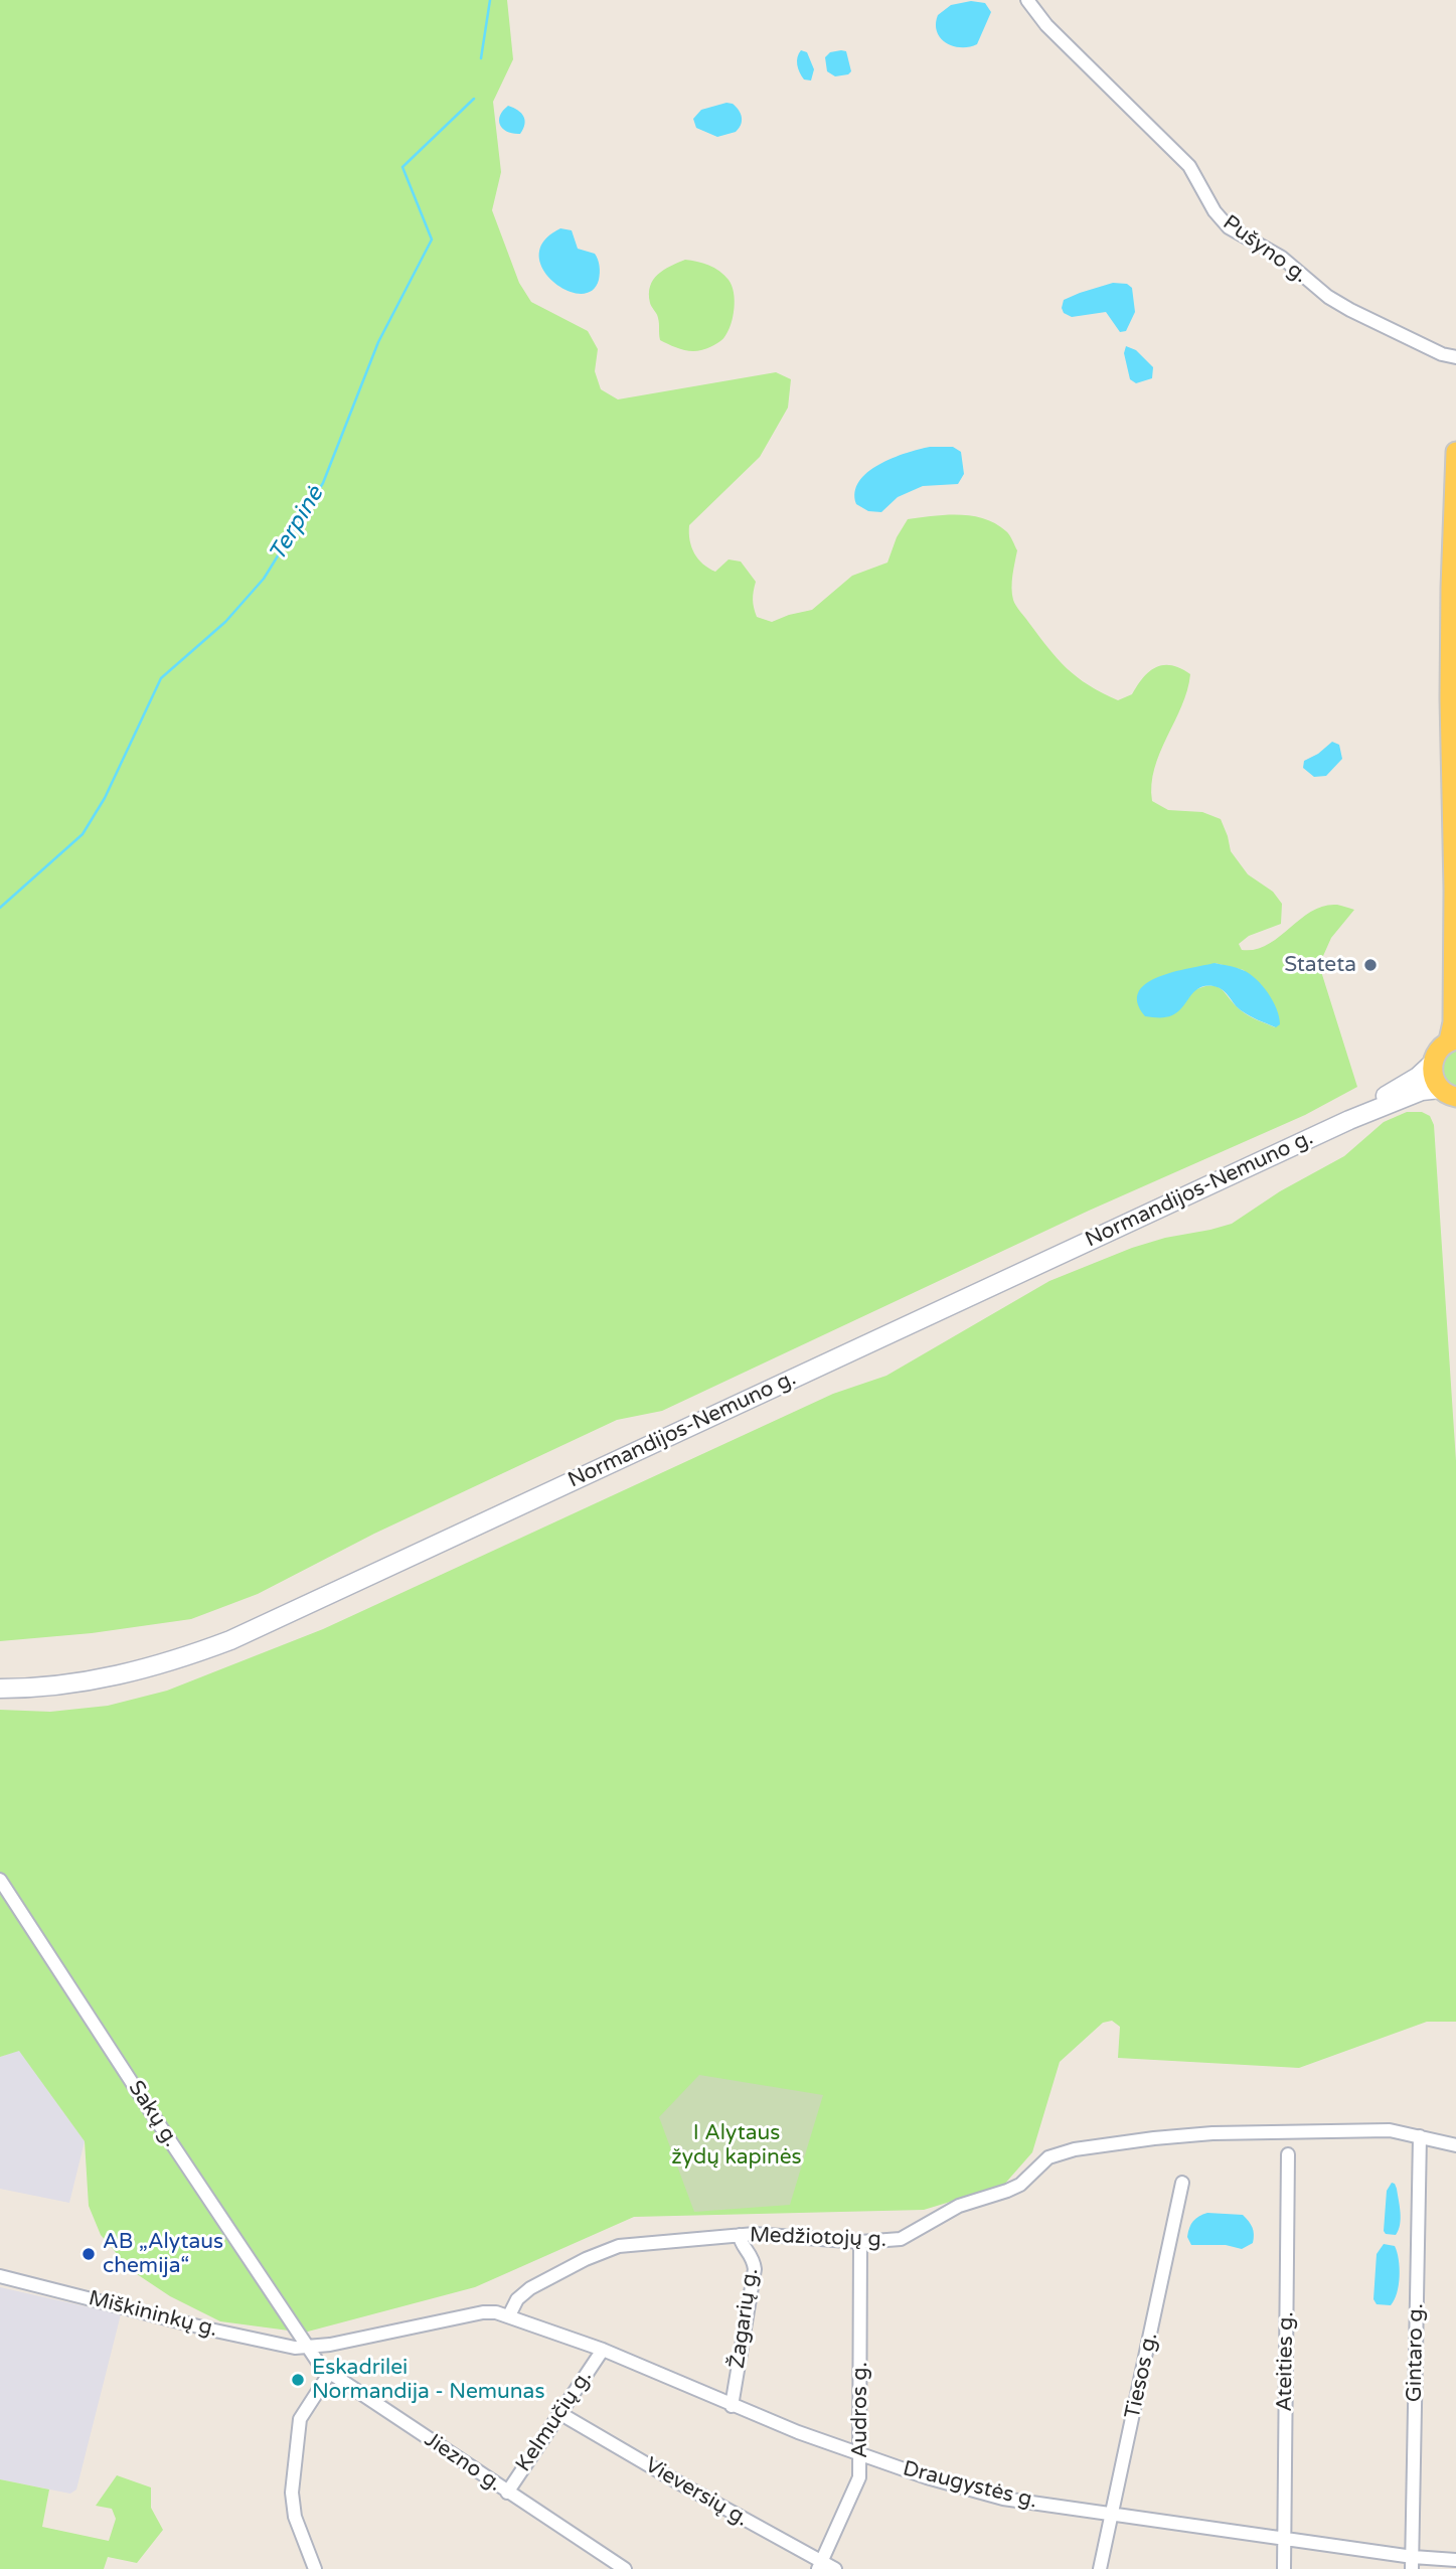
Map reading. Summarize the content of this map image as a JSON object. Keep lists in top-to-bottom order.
{
  "streets": {
    "main road": ["Normandijos-Nemuno g."],
    "street": [
      "Pušyno g.",
      "Sakų g.",
      "Medžiotojų g.",
      "Miškininkų g.",
      "Žagarių g.",
      "Gintaro g.",
      "Ateities g.",
      "Tiesos g.",
      "Audros g.",
      "Kelmučių g.",
      "Jiezno g.",
      "Draugystės g.",
      "Vieversių g."
    ]
  },
  "crossings": [
    ["Sakų g.", "Miškininkų g."],
    ["Sakų g.", "Jiezno g."],
    ["Medžiotojų g.", "Žagarių g."],
    ["Medžiotojų g.", "Gintaro g."],
    ["Medžiotojų g.", "Audros g."],
    ["Medžiotojų g.", "Draugystės g."],
    ["Miškininkų g.", "Jiezno g."],
    ["Žagarių g.", "Draugystės g."],
    ["Gintaro g.", "Draugystės g."],
    ["Ateities g.", "Draugystės g."],
    ["Tiesos g.", "Draugystės g."],
    ["Audros g.", "Draugystės g."],
    ["Audros g.", "Vieversių g."],
    ["Kelmučių g.", "Jiezno g."],
    ["Kelmučių g.", "Draugystės g."],
    ["Kelmučių g.", "Vieversių g."]
  ],
  "water": ["Terpinė"],
  "parks": ["I Alytaus žydų kapinės"],
  "places": ["Stateta", "AB „Alytaus chemija“", "Eskadrilei Normandija - Nemunas"]
}
